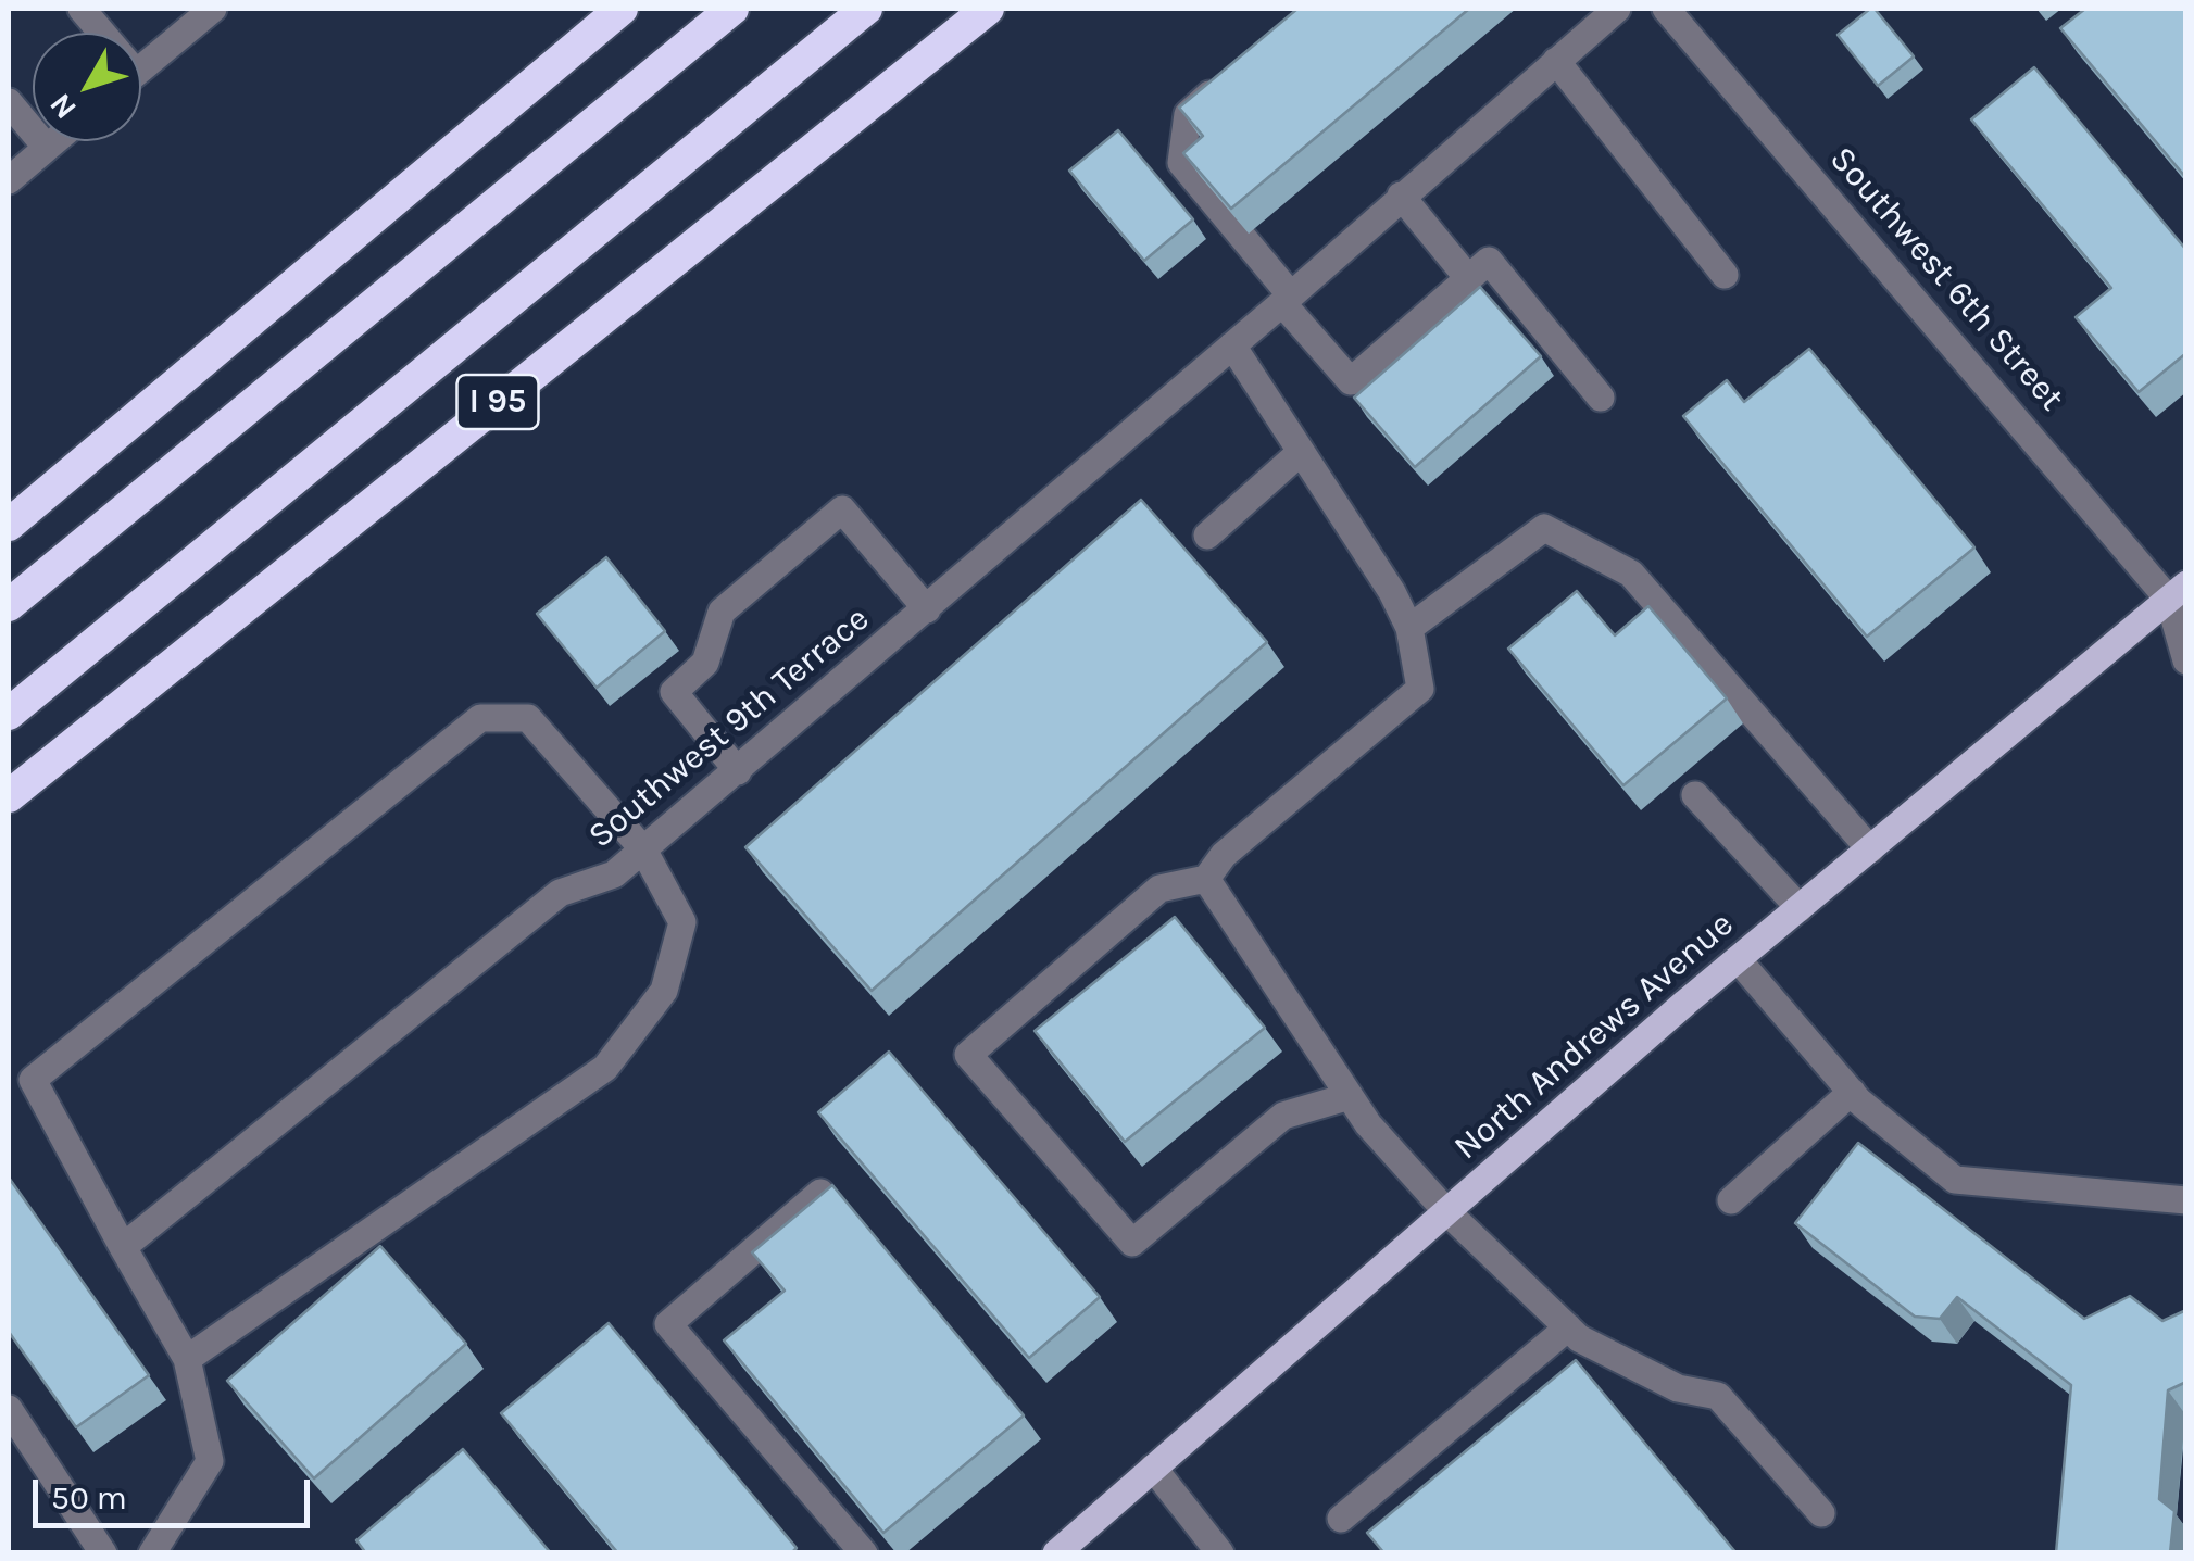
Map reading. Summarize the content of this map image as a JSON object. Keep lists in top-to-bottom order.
{
  "streets": {
    "highway": ["I 95"],
    "main road": ["North Andrews Avenue"],
    "street": ["Southwest 6th Street", "Southwest 9th Terrace"]
  },
  "crossings": [
    ["Southwest 6th Street", "North Andrews Avenue"]
  ],
  "scale_bar": "50 m",
  "north": "bottom left"
}
